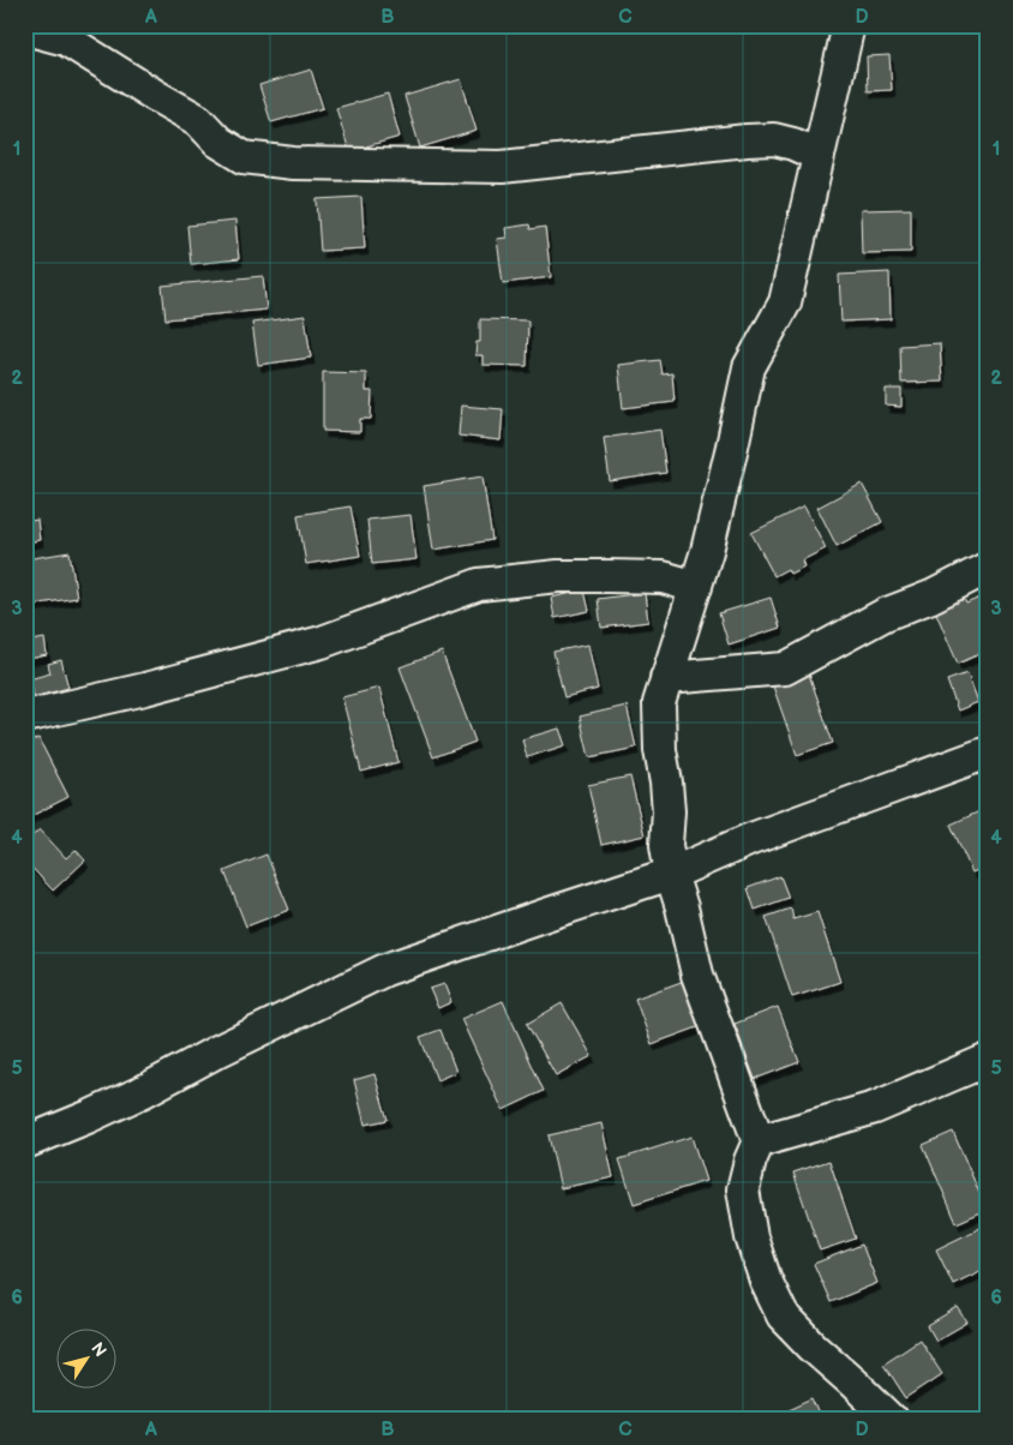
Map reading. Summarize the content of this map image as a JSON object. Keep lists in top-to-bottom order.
{
  "north": "top right",
  "grid": {
    "columns": [
      "A",
      "B",
      "C",
      "D"
    ],
    "rows": [
      "1",
      "2",
      "3",
      "4",
      "5",
      "6"
    ]
  }
}
